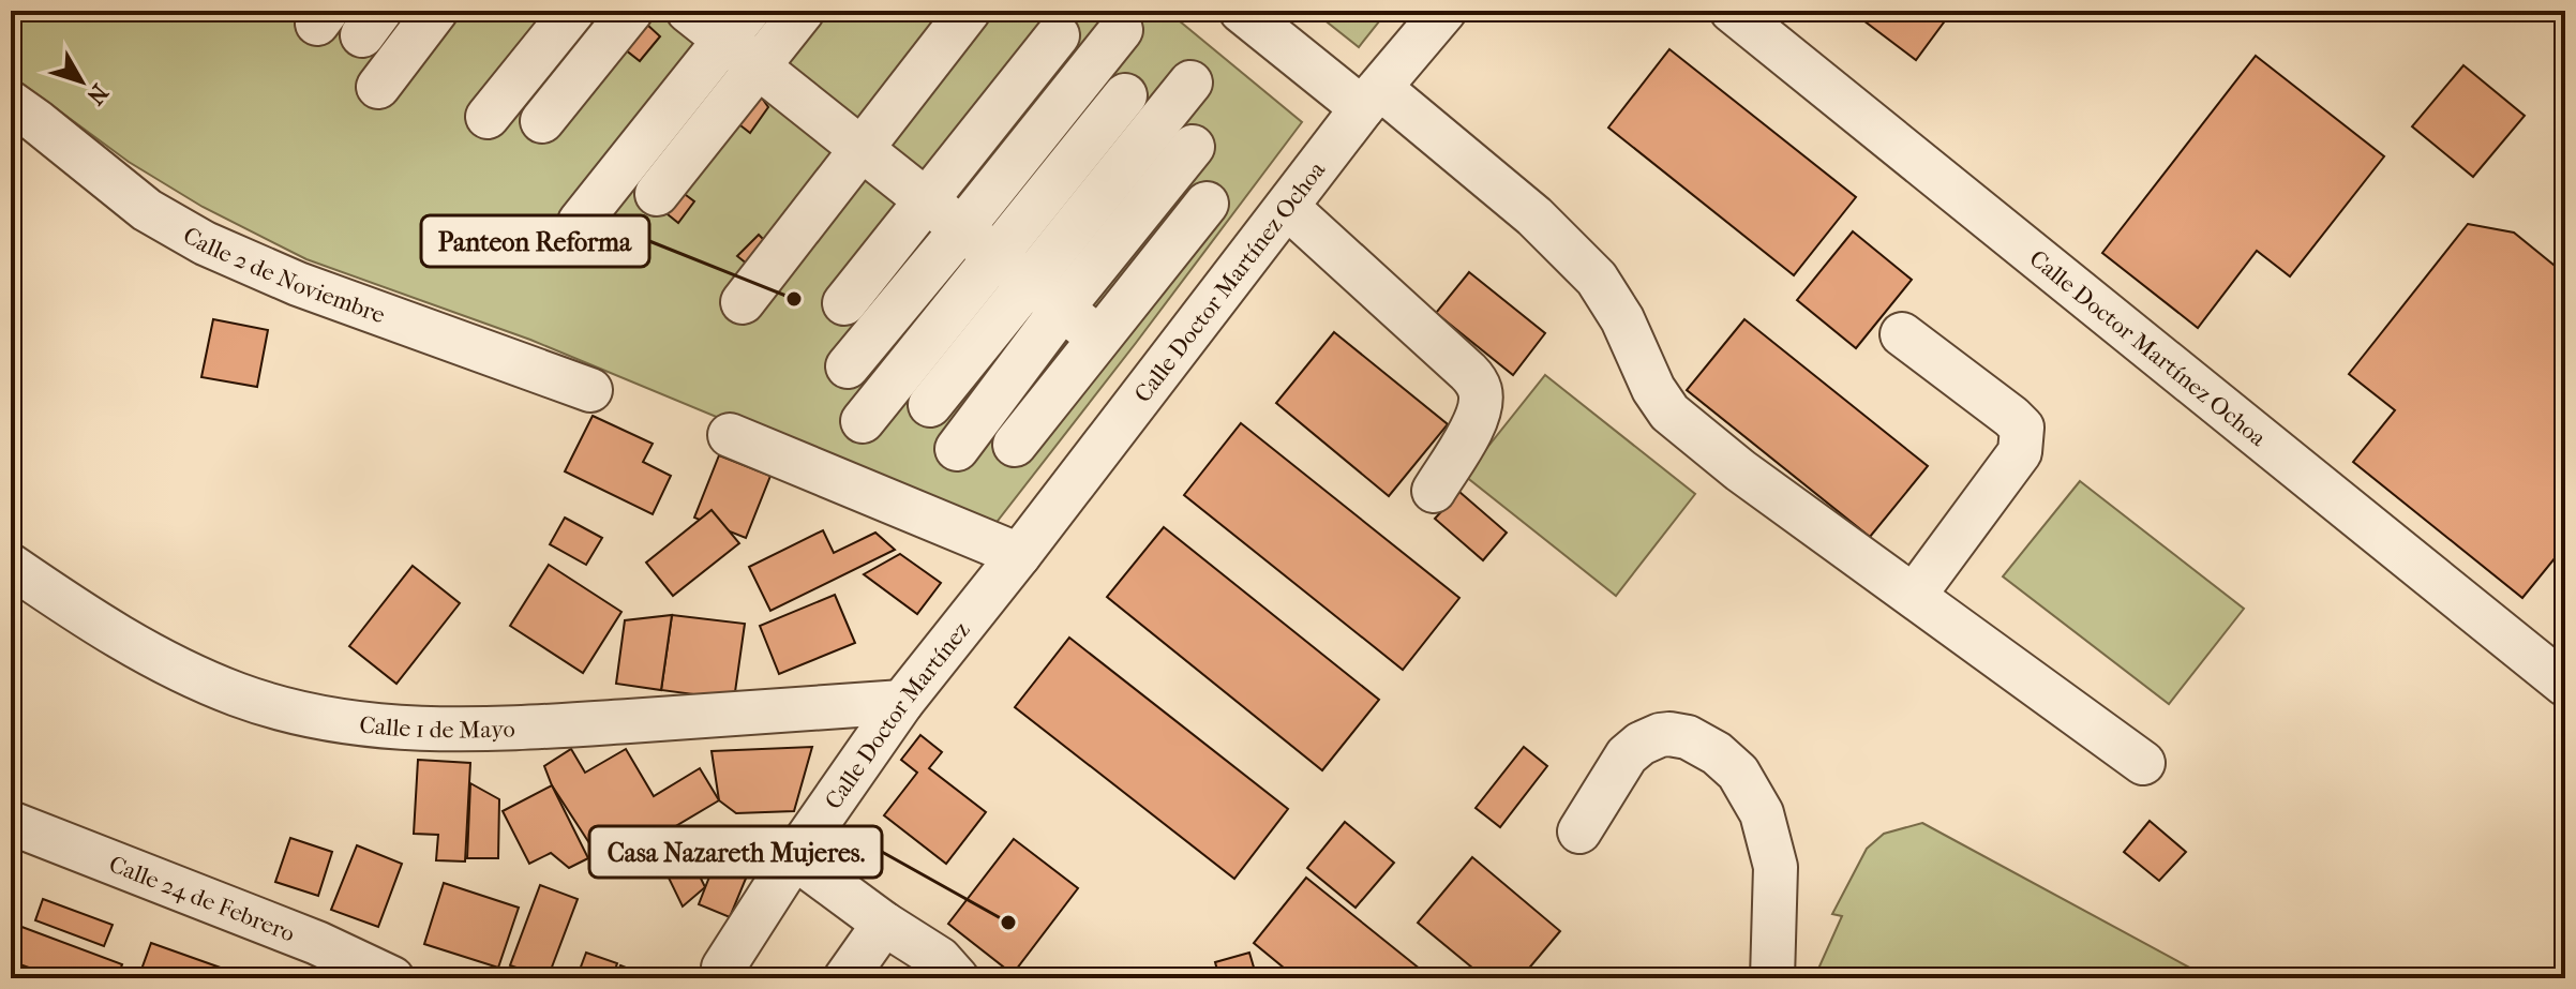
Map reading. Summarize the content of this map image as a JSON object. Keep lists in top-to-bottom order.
{
  "streets": {
    "street": [
      "Calle 2 de Noviembre",
      "Calle Doctor Martínez Ochoa",
      "Calle Doctor Martínez",
      "Calle 1 de Mayo",
      "Calle 24 de Febrero"
    ]
  },
  "crossings": [
    ["Calle Doctor Martínez Ochoa", "Calle Doctor Martínez"],
    ["Calle Doctor Martínez", "Calle 1 de Mayo"]
  ],
  "places": ["Panteon Reforma", "Casa Nazareth Mujeres."],
  "north": "bottom right"
}
